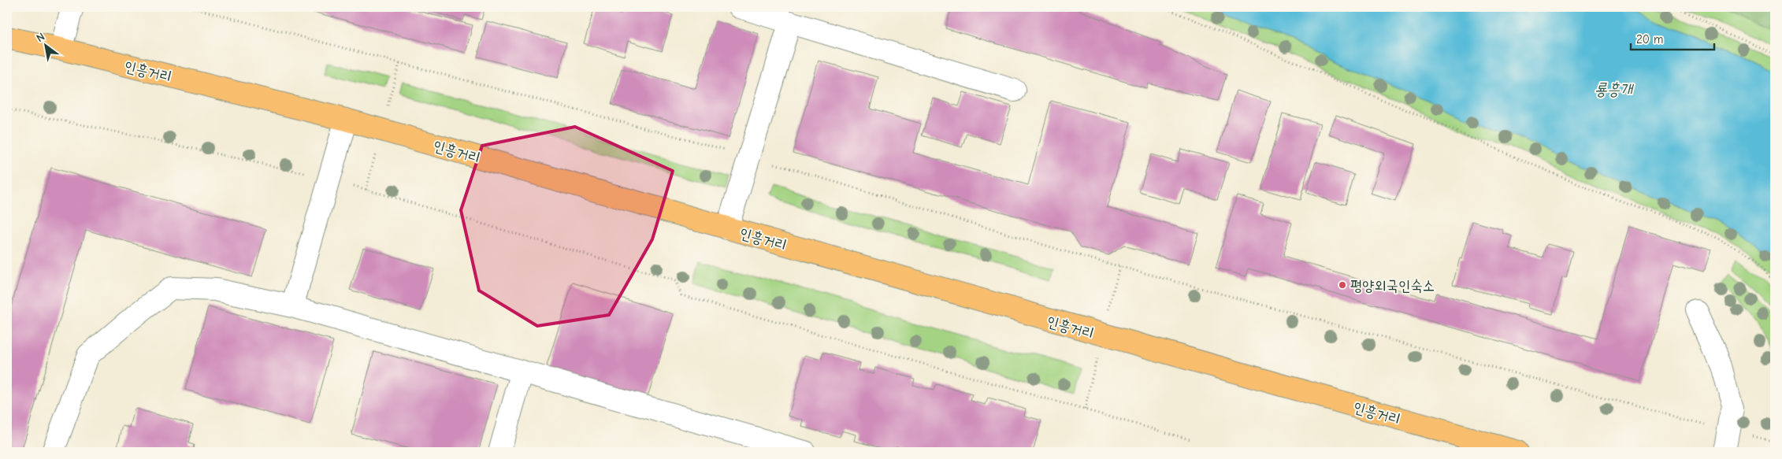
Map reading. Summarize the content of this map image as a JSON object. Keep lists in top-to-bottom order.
{
  "streets": {
    "main road": ["인흥거리"]
  },
  "water": ["룡흥개"],
  "places": ["평양외국인숙소"],
  "scale_bar": "20 m",
  "north": "top left"
}
